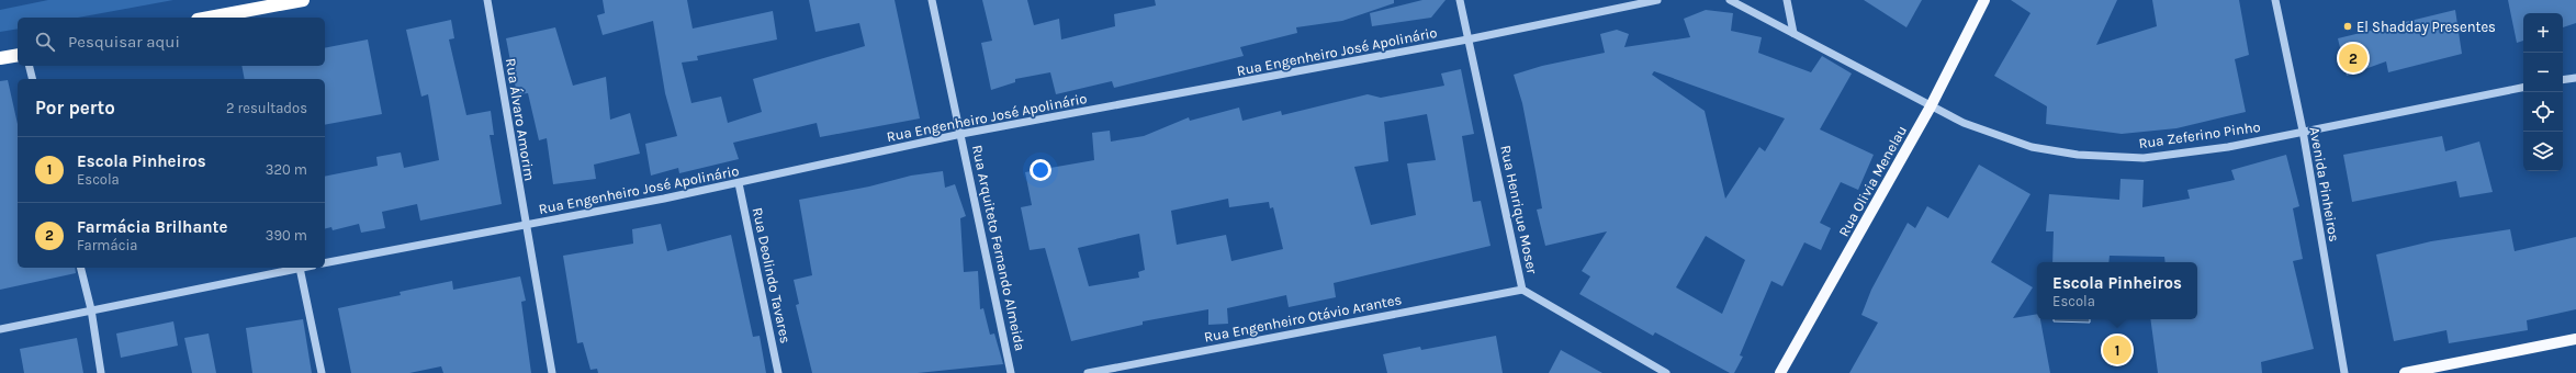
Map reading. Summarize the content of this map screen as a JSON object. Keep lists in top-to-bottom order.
{
  "streets": {
    "main road": ["Rua Olivia Menelau"],
    "street": [
      "Rua Engenheiro José Apolinário",
      "Rua Álvaro Amorim",
      "Rua Zeferino Pinho",
      "Avenida Pinheiros",
      "Rua Henrique Moser",
      "Rua Arquiteto Fernando Almeida",
      "Rua Deolindo Tavares",
      "Rua Engenheiro Otávio Arantes"
    ]
  },
  "crossings": [
    ["Rua Engenheiro José Apolinário", "Rua Álvaro Amorim"],
    ["Rua Engenheiro José Apolinário", "Rua Henrique Moser"],
    ["Rua Engenheiro José Apolinário", "Rua Arquiteto Fernando Almeida"],
    ["Rua Engenheiro José Apolinário", "Rua Deolindo Tavares"],
    ["Rua Zeferino Pinho", "Rua Olivia Menelau"],
    ["Rua Zeferino Pinho", "Avenida Pinheiros"],
    ["Rua Henrique Moser", "Rua Engenheiro Otávio Arantes"]
  ],
  "places": ["El Shadday Presentes"],
  "page": {
    "map_buttons": ["+", "−"],
    "search": "Pesquisar aqui",
    "pins": ["2", "1"],
    "heading": ["Por perto", "2 resultados"],
    "list": [
      {
        "mark": "1",
        "name": "Escola Pinheiros",
        "note": "Escola",
        "value": "320 m"
      },
      {
        "mark": "2",
        "name": "Farmácia Brilhante",
        "note": "Farmácia",
        "value": "390 m"
      }
    ],
    "popup": ["Escola Pinheiros", "Escola"]
  }
}
